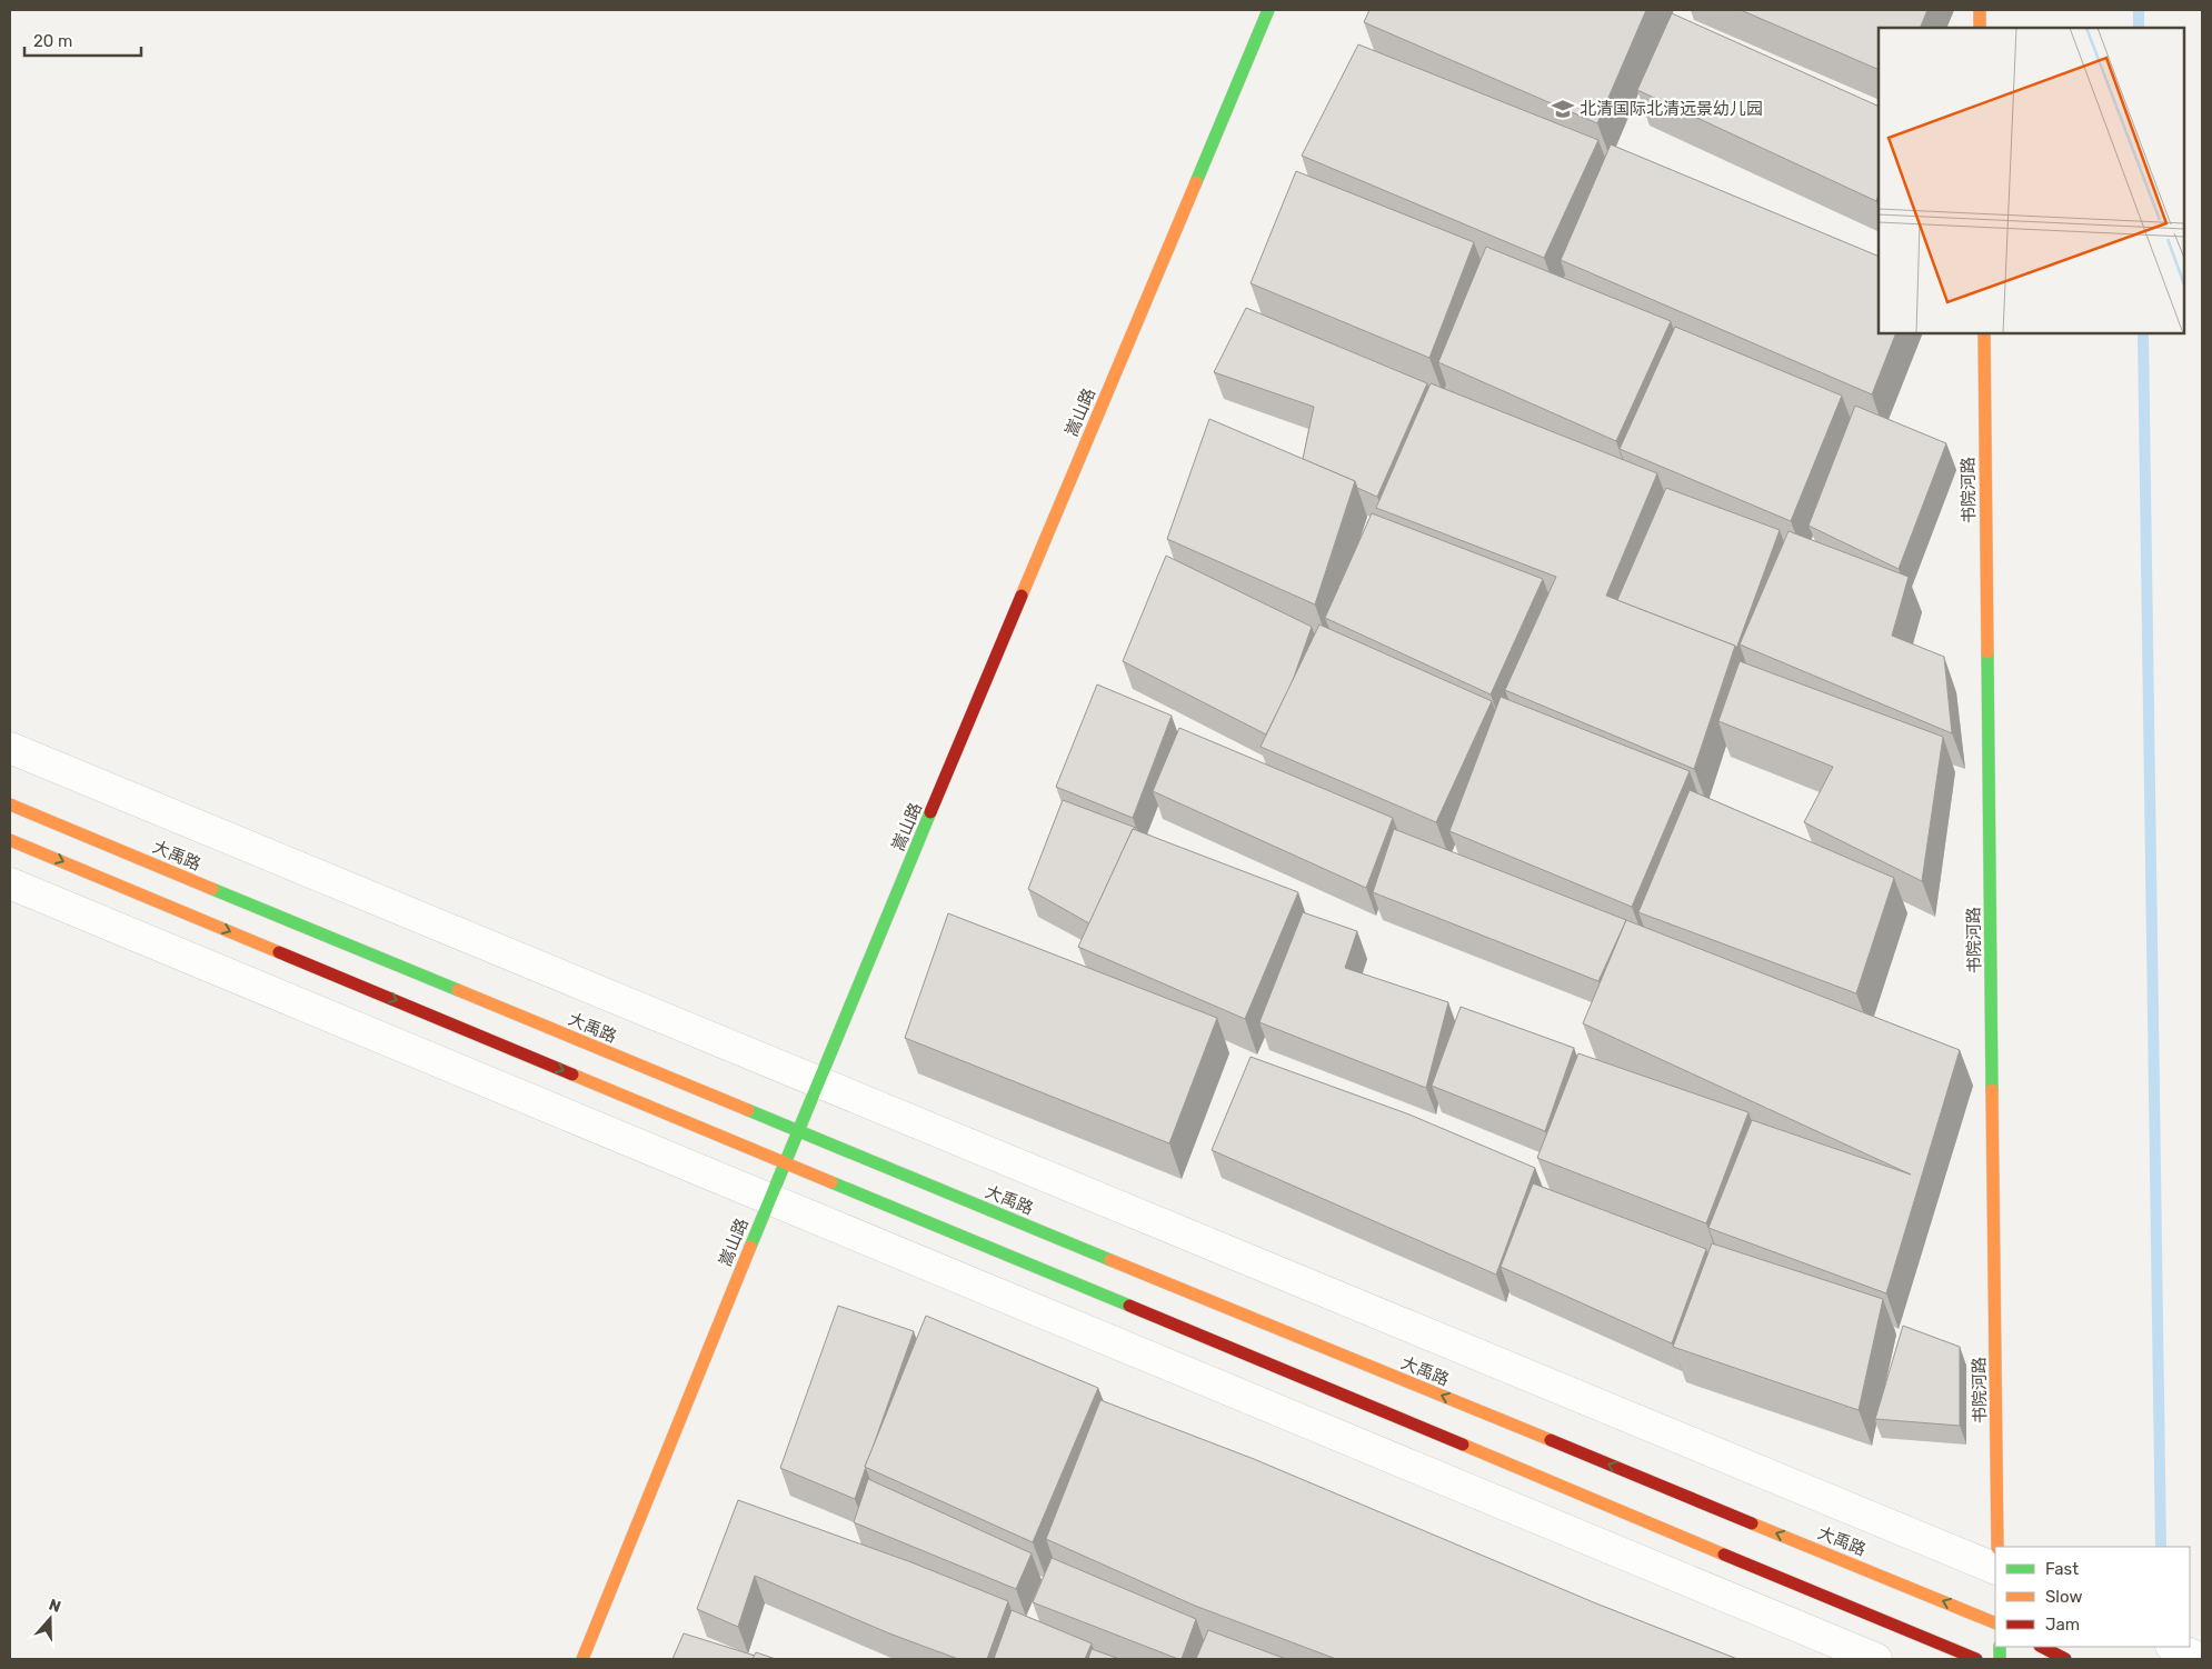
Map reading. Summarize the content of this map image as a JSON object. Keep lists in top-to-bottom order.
{
  "streets": {
    "main road": ["嵩山路", "书院河路", "大禹路"]
  },
  "crossings": [
    ["嵩山路", "大禹路"]
  ],
  "places": {
    "school or university": ["北清国际北清远景幼儿园"]
  },
  "legend": ["Fast", "Slow", "Jam"],
  "scale_bar": "20 m",
  "north": "top"
}
